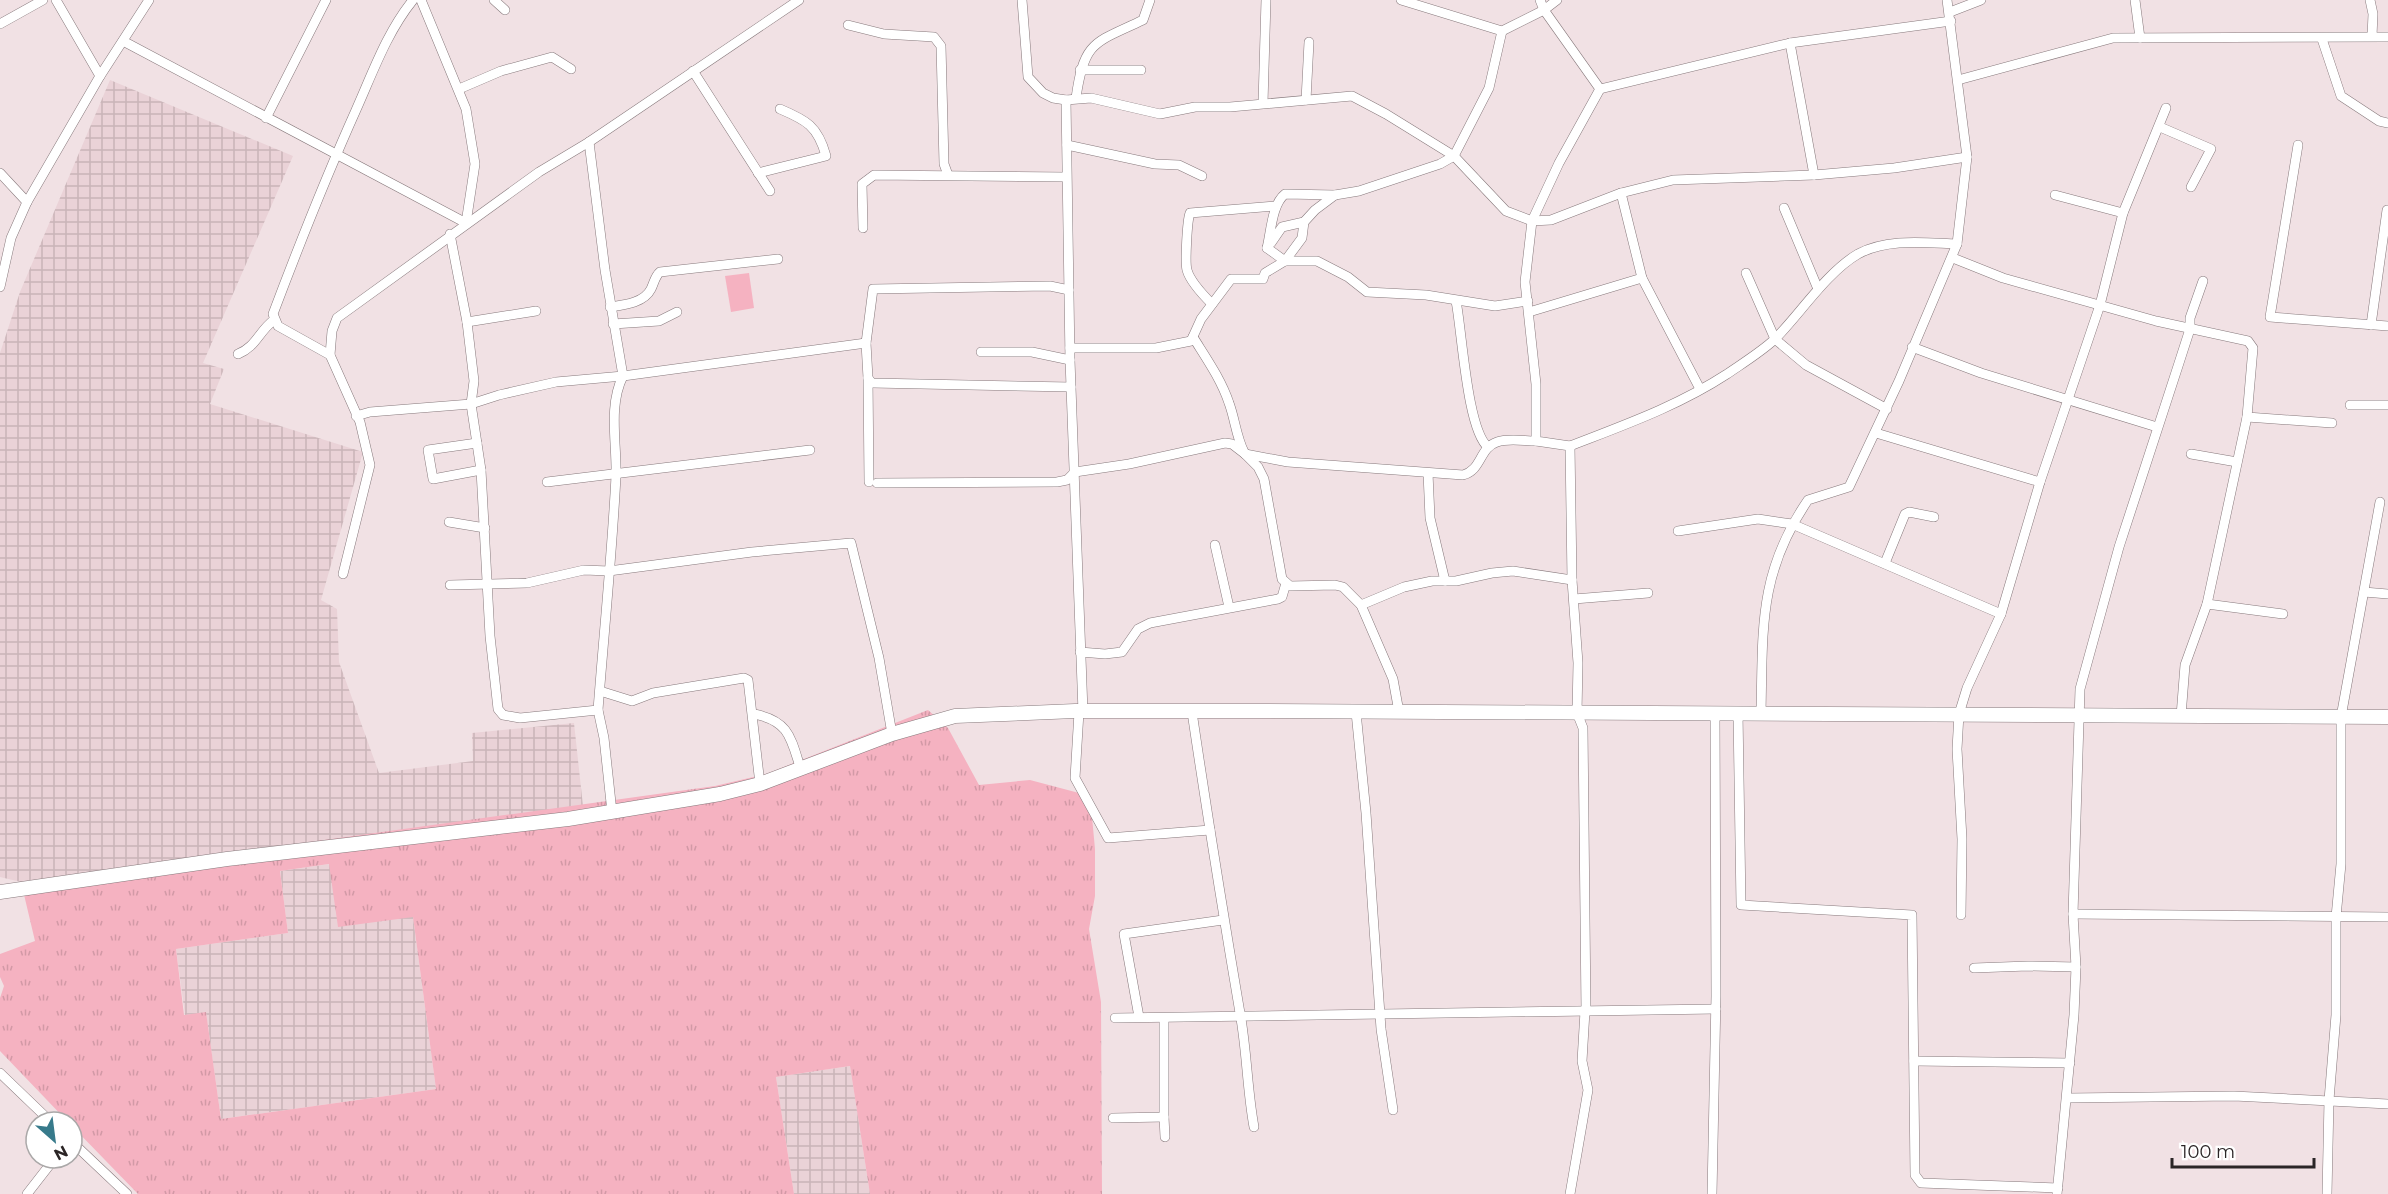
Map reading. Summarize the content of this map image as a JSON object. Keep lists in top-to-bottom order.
{
  "scale_bar": "100 m",
  "north": "bottom right"
}
